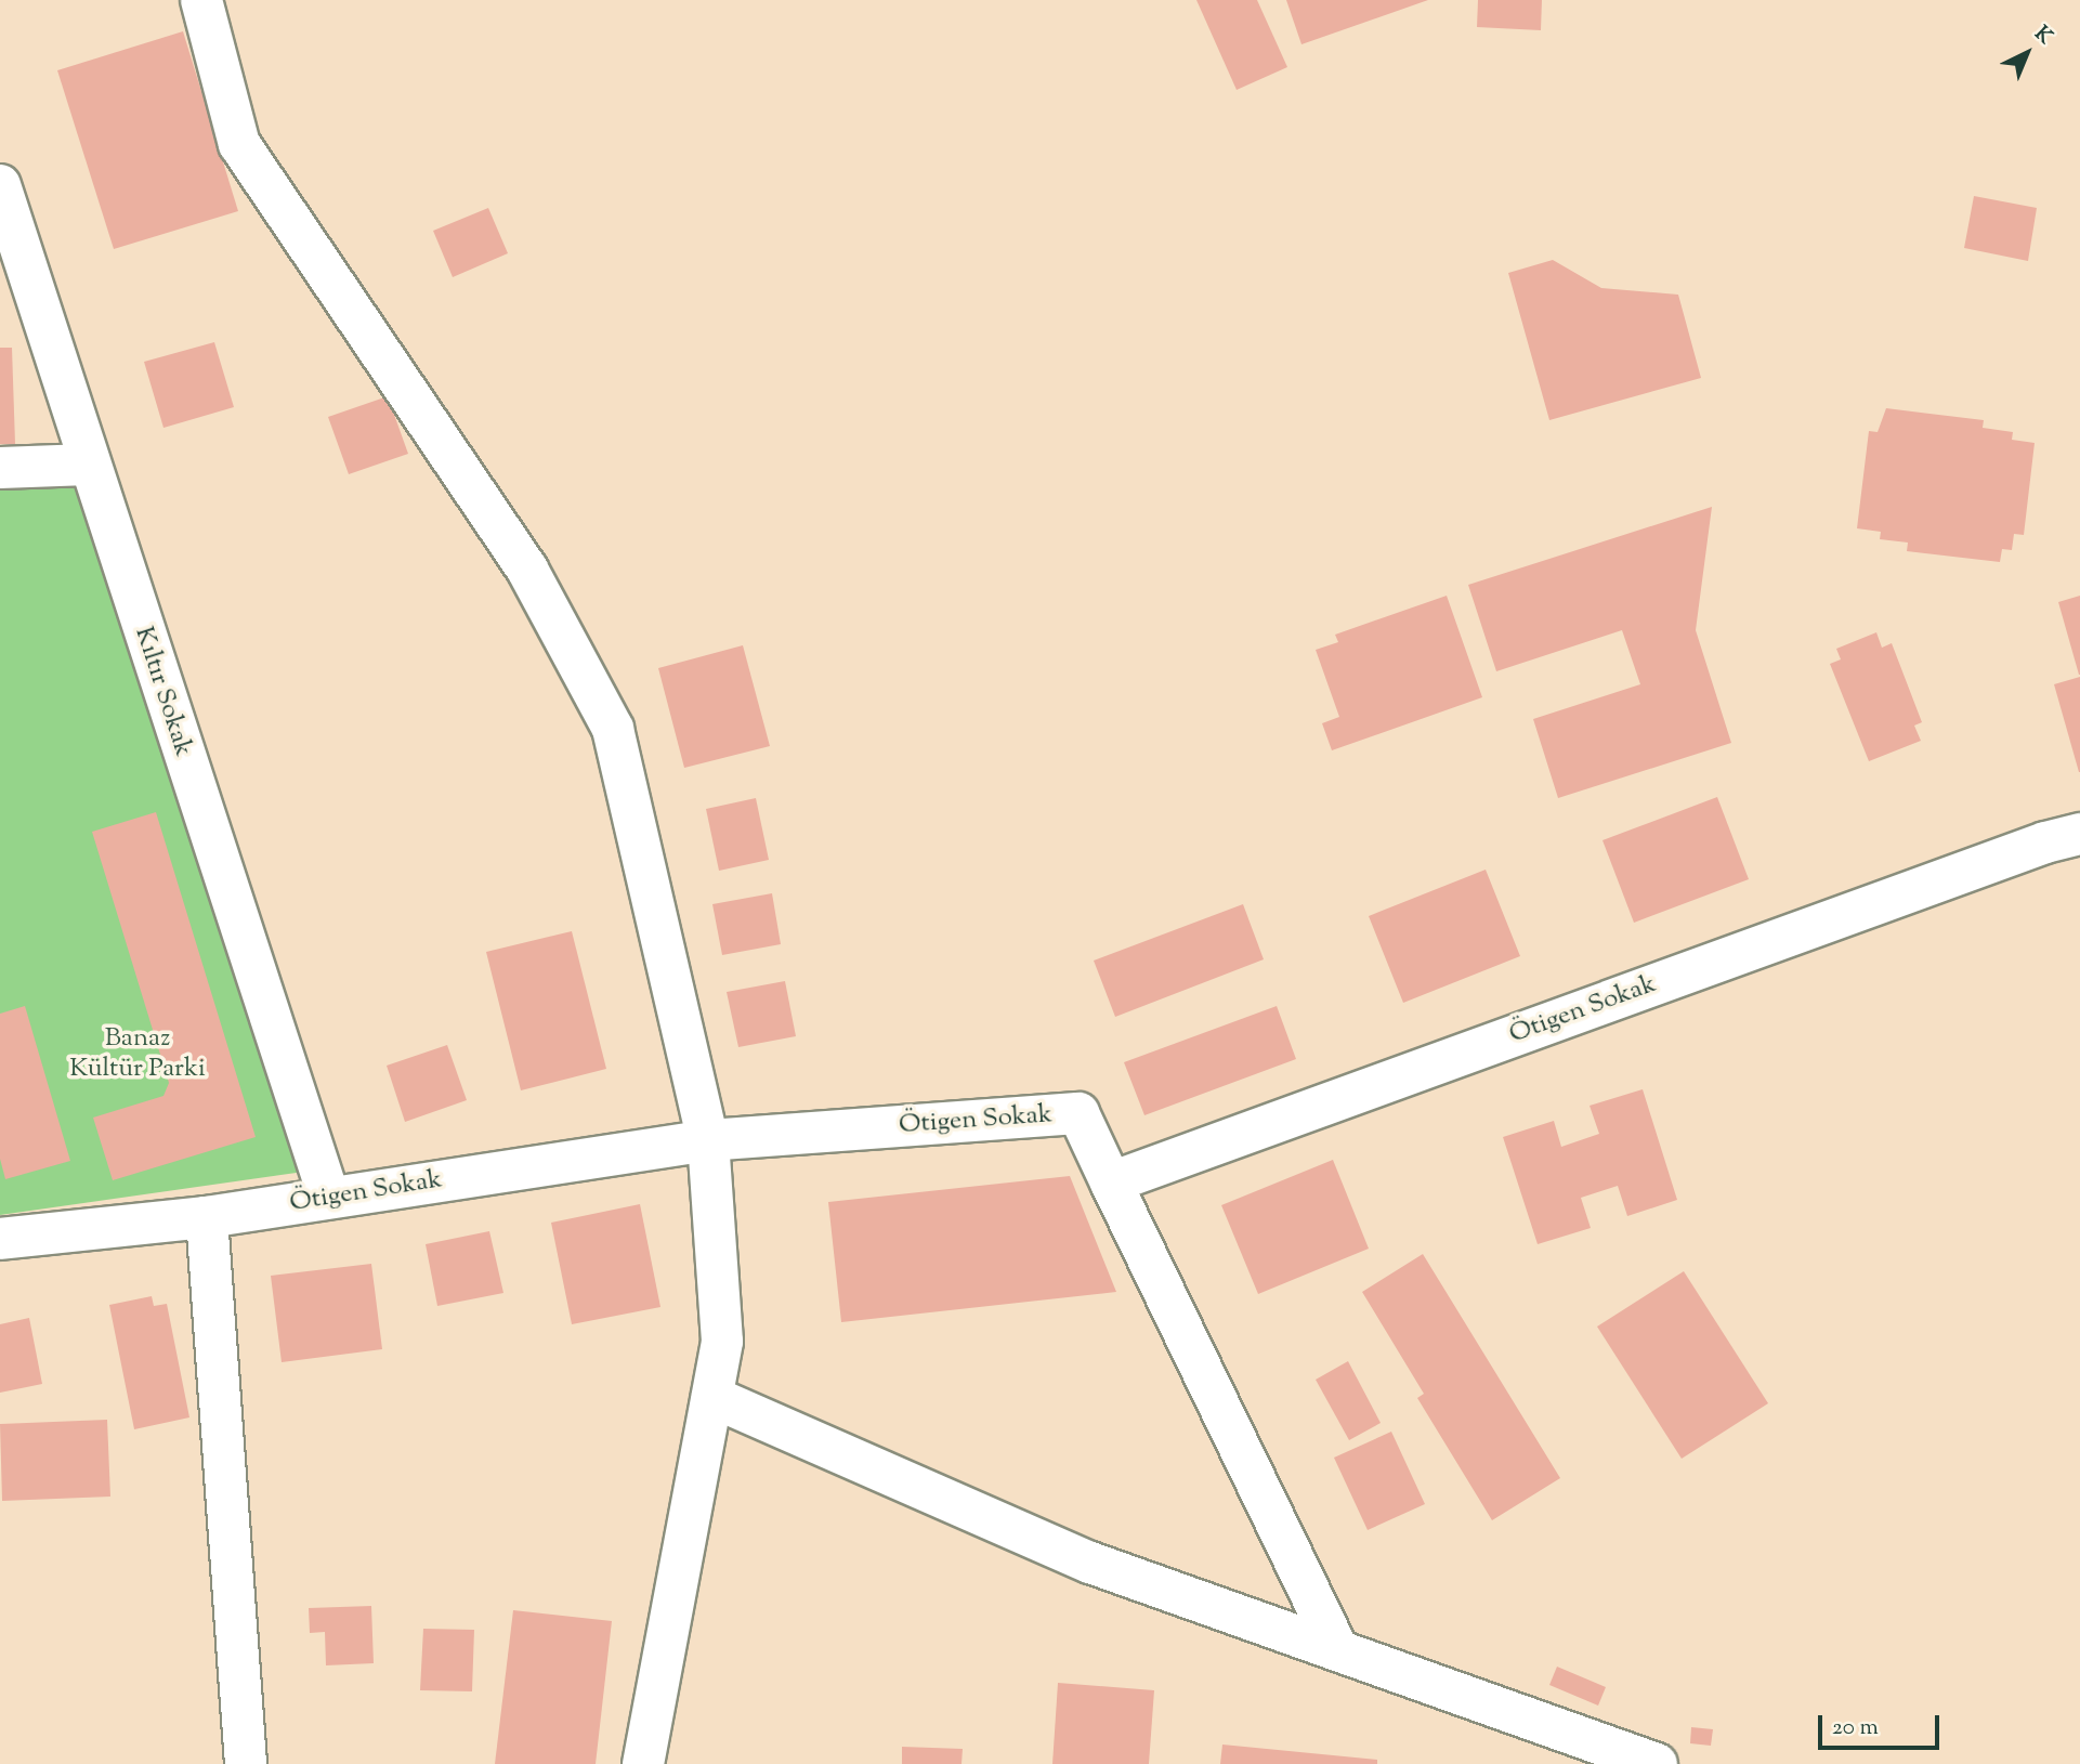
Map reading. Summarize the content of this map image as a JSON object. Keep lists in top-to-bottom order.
{
  "streets": {
    "street": ["Kıltır Sokak", "Ötigen Sokak"]
  },
  "crossings": [
    ["Kıltır Sokak", "Ötigen Sokak"]
  ],
  "parks": ["Banaz Kültür Parki"],
  "scale_bar": "20 m",
  "north": "top right"
}
